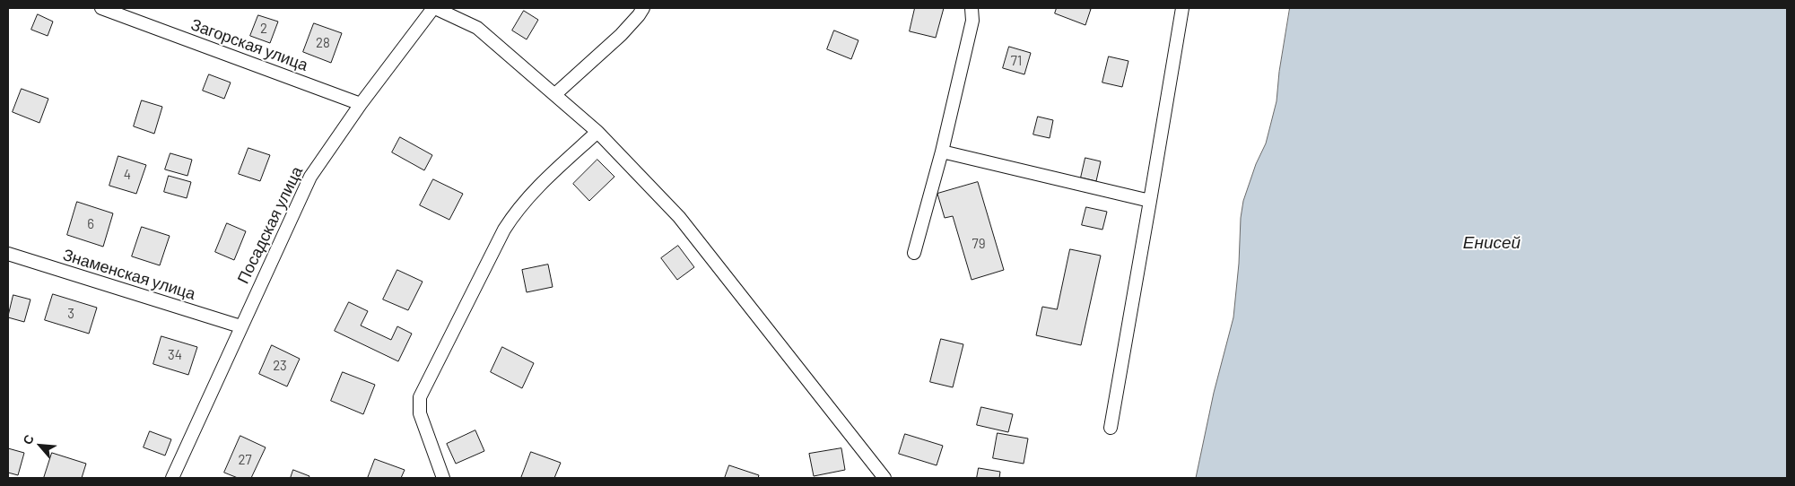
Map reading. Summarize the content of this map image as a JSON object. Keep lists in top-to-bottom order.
{
  "streets": {
    "street": ["Загорская улица", "Посадская улица", "Знаменская улица"]
  },
  "crossings": [
    ["Загорская улица", "Посадская улица"],
    ["Посадская улица", "Знаменская улица"]
  ],
  "water": ["Енисей"],
  "house_numbers": [
    "2",
    "28",
    "71",
    "4",
    "6",
    "79",
    "3",
    "34",
    "23",
    "27"
  ],
  "north": "top left"
}
